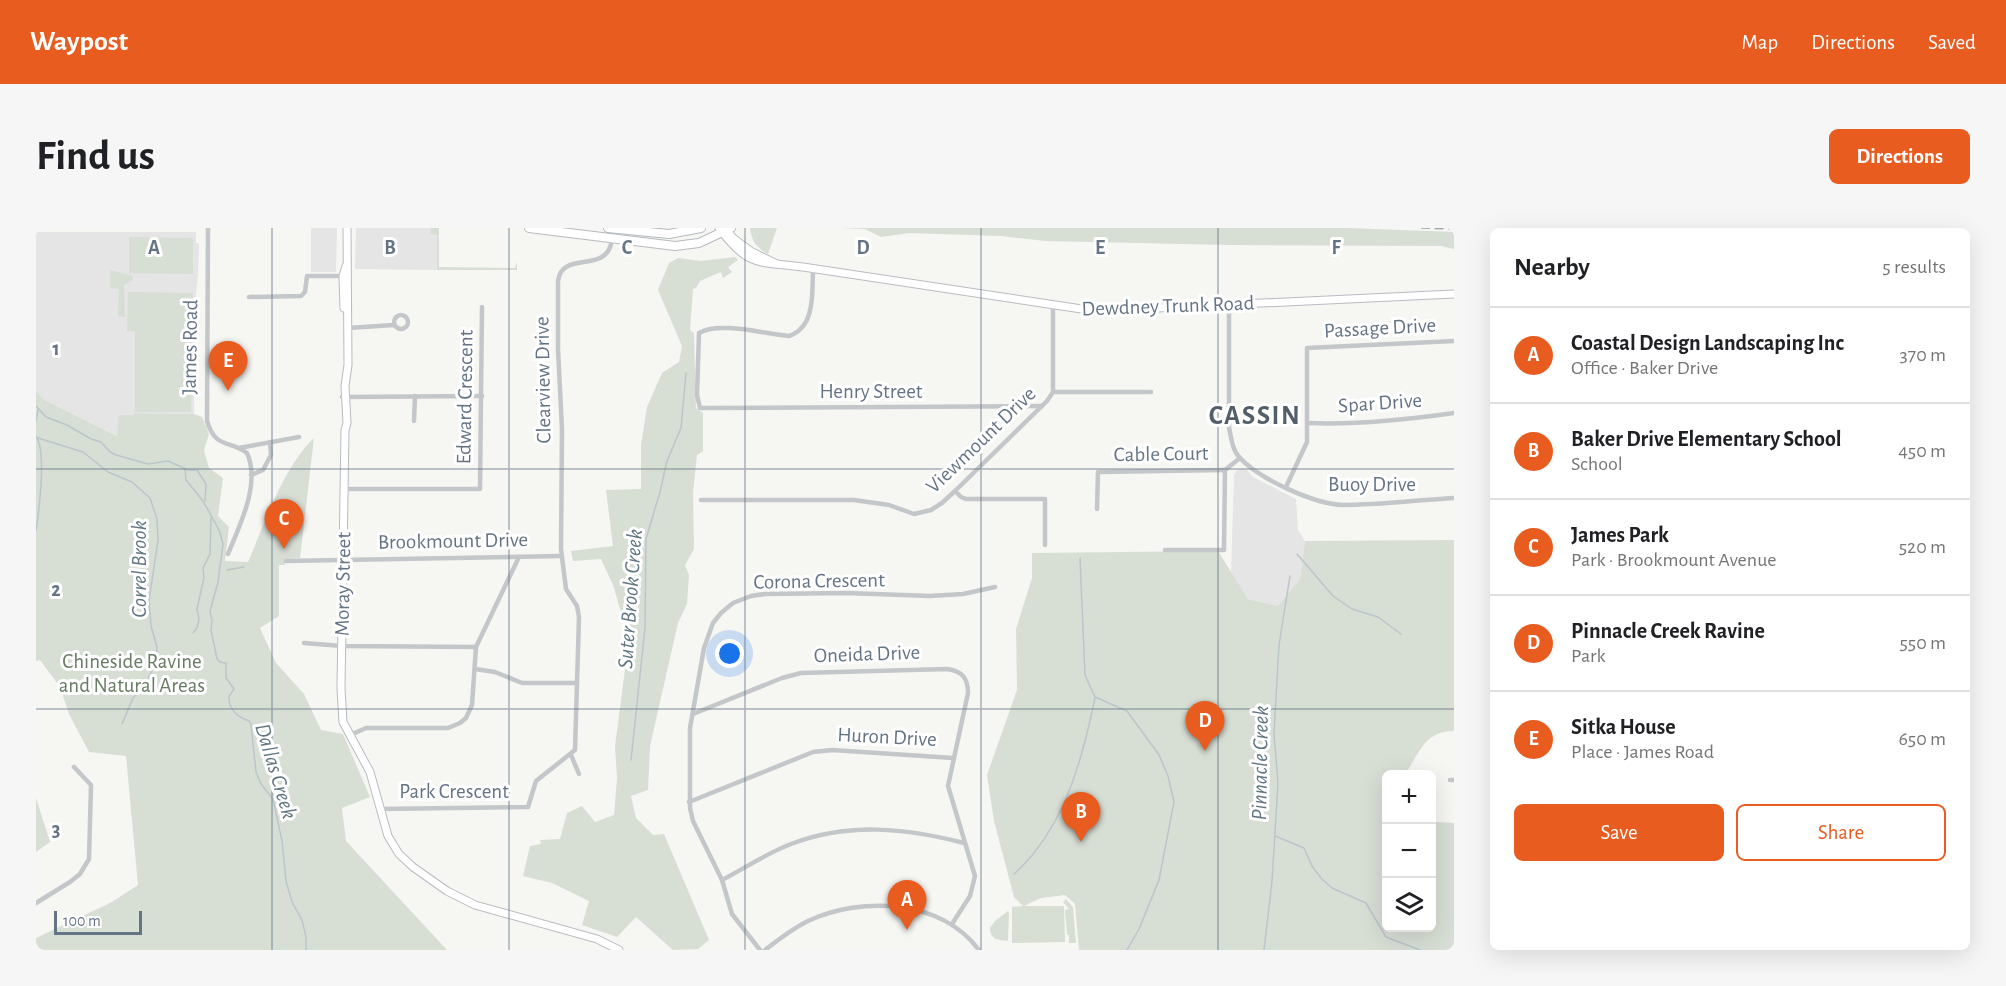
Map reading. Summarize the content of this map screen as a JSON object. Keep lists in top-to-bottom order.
{
  "streets": {
    "street": [
      "Dewdney Trunk Road",
      "Passage Drive",
      "James Road",
      "Clearview Drive",
      "Henry Street",
      "Edward Crescent",
      "Spar Drive",
      "Viewmount Drive",
      "Cable Court",
      "Buoy Drive",
      "Brookmount Drive",
      "Corona Crescent",
      "Moray Street",
      "Oneida Drive",
      "Huron Drive",
      "Park Crescent"
    ]
  },
  "crossings": [
    ["Dewdney Trunk Road", "Henry Street"],
    ["Dewdney Trunk Road", "Viewmount Drive"],
    ["Passage Drive", "Spar Drive"],
    ["Passage Drive", "Buoy Drive"],
    ["Clearview Drive", "Brookmount Drive"],
    ["Henry Street", "Viewmount Drive"],
    ["Edward Crescent", "Moray Street"],
    ["Brookmount Drive", "Moray Street"],
    ["Corona Crescent", "Oneida Drive"],
    ["Corona Crescent", "Huron Drive"],
    ["Moray Street", "Park Crescent"],
    ["Oneida Drive", "Huron Drive"]
  ],
  "districts": ["CASSIN"],
  "water": [
    "Correl Brook",
    "Suter Brook Creek",
    "Pinnacle Creek",
    "Dallas Creek"
  ],
  "parks": ["Chineside Ravine and Natural Areas"],
  "scale_bar": "100 m",
  "page": {
    "header": "Waypost",
    "nav": ["Map", "Directions", "Saved"],
    "buttons": [
      "Directions",
      ["Save", "Share"]
    ],
    "title": "Find us",
    "heading": ["Nearby", "5 results"],
    "list": [
      {
        "mark": "A",
        "name": "Coastal Design Landscaping Inc",
        "note": "Office · Baker Drive",
        "value": "370 m"
      },
      {
        "mark": "B",
        "name": "Baker Drive Elementary School",
        "note": "School",
        "value": "450 m"
      },
      {
        "mark": "C",
        "name": "James Park",
        "note": "Park · Brookmount Avenue",
        "value": "520 m"
      },
      {
        "mark": "D",
        "name": "Pinnacle Creek Ravine",
        "note": "Park",
        "value": "550 m"
      },
      {
        "mark": "E",
        "name": "Sitka House",
        "note": "Place · James Road",
        "value": "650 m"
      }
    ],
    "pins": [
      "E",
      "C",
      "D",
      "B",
      "A"
    ],
    "map_buttons": ["+", "−"],
    "scale": "100 m"
  },
  "grid": {
    "columns": [
      "A",
      "B",
      "C",
      "D",
      "E",
      "F"
    ],
    "rows": ["1", "2", "3"]
  }
}
